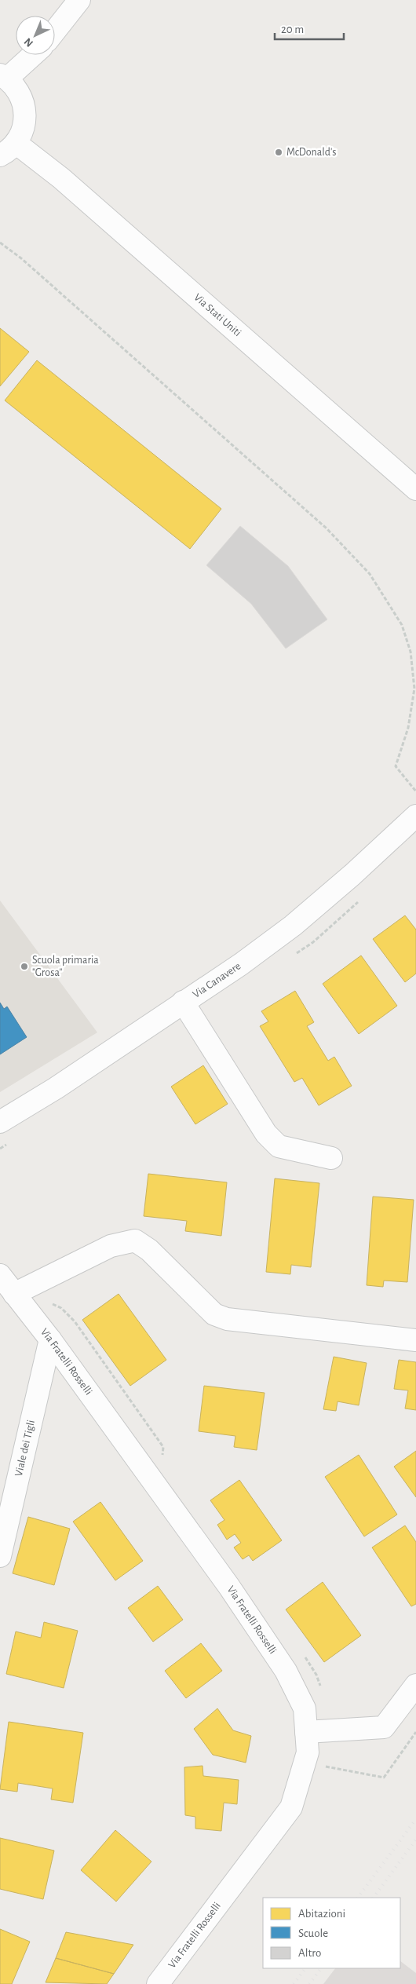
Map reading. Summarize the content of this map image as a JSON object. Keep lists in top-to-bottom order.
{
  "streets": {
    "street": [
      "Via Stati Uniti",
      "Via Canavere",
      "Via Fratelli Rosselli",
      "Viale dei Tigli"
    ]
  },
  "crossings": [
    ["Via Fratelli Rosselli", "Viale dei Tigli"]
  ],
  "places": ["McDonald's", "Scuola primaria \"Grosa\""],
  "legend": ["Abitazioni", "Scuole", "Altro"],
  "scale_bar": "20 m",
  "north": "bottom left"
}
